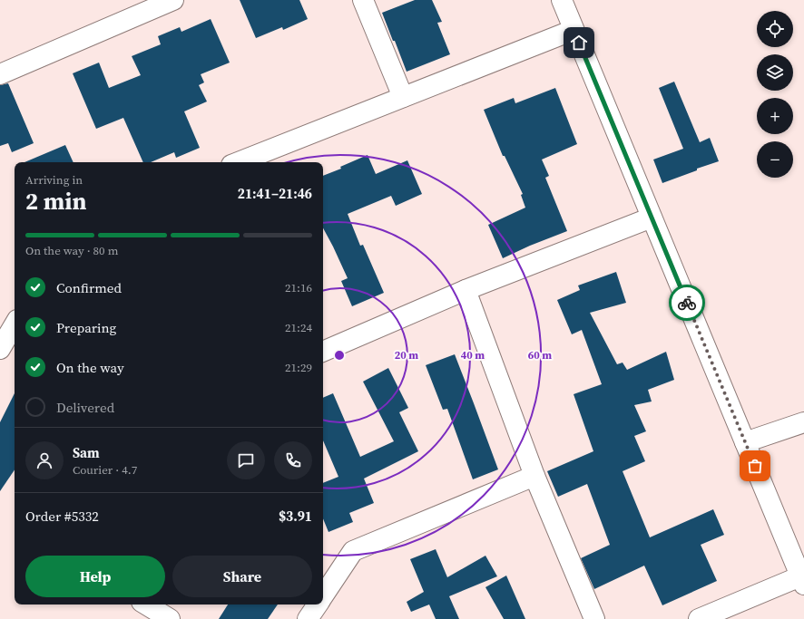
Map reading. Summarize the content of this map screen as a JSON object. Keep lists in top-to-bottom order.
{
  "page": {
    "map_buttons": ["+", "−"],
    "heading": ["2 min", "Arriving in", "21:41–21:46"],
    "panel": [
      "Sam",
      "Courier · 4.7",
      "Order #5332",
      "$3.91"
    ],
    "bar": "On the way · 80 m",
    "list": [
      ["Confirmed", "21:16"],
      ["Preparing", "21:24"],
      ["On the way", "21:29"],
      "Delivered"
    ],
    "buttons": ["Help", "Share"]
  },
  "rings": ["20 m", "40 m", "60 m"]
}
